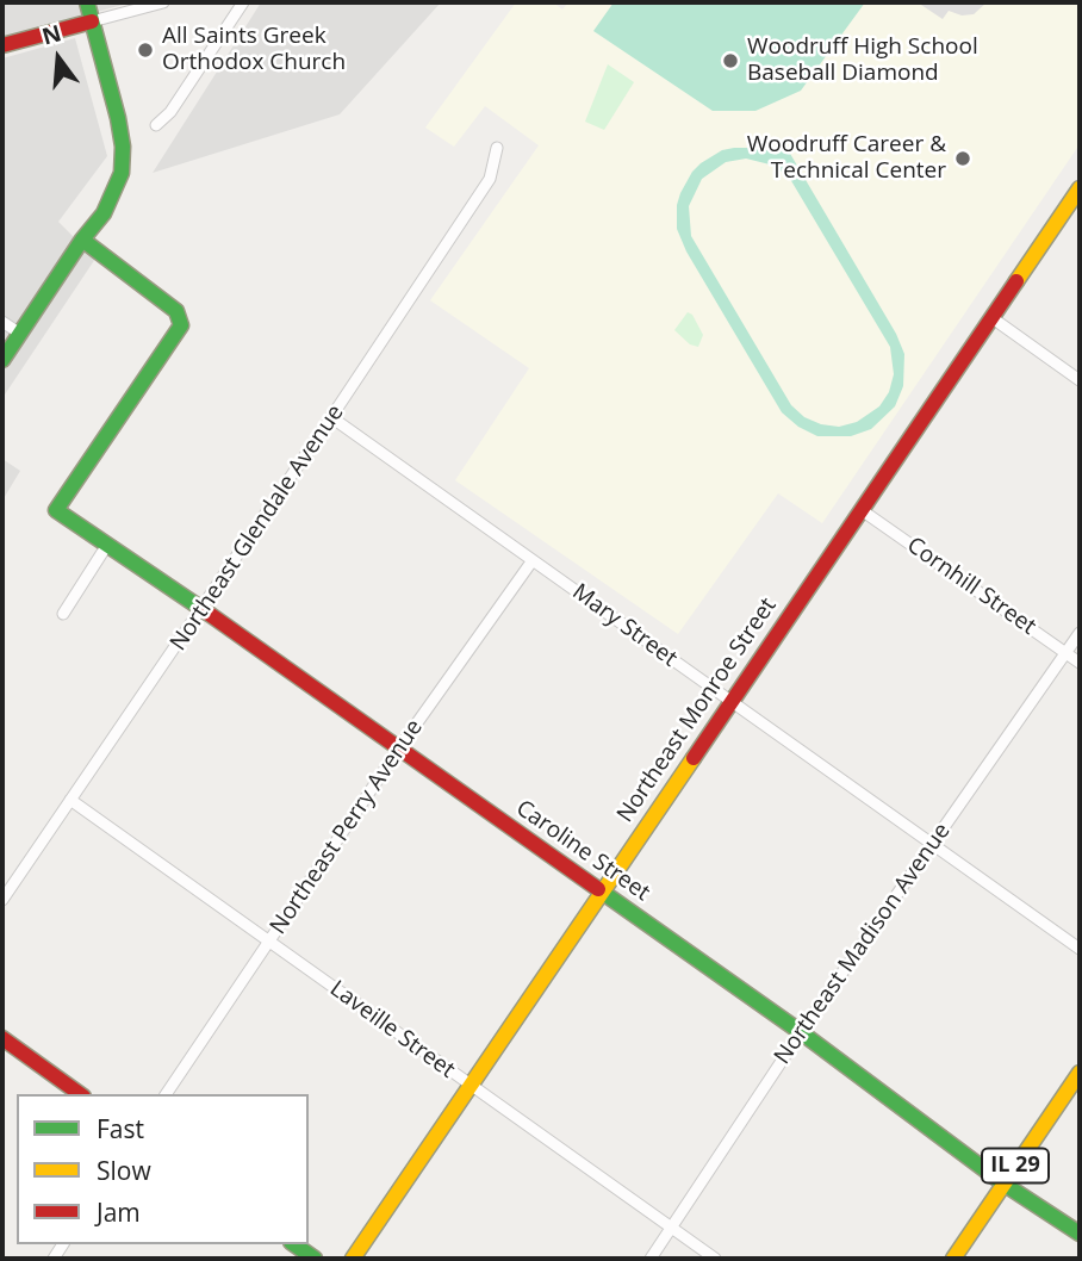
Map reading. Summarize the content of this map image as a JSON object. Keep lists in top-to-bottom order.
{
  "streets": {
    "street": [
      "Northeast Glendale Avenue",
      "Cornhill Street",
      "Mary Street",
      "Northeast Monroe Street",
      "Northeast Perry Avenue",
      "Caroline Street",
      "Northeast Madison Avenue",
      "Laveille Street",
      "IL 29"
    ]
  },
  "crossings": [
    ["Northeast Glendale Avenue", "Mary Street"],
    ["Northeast Glendale Avenue", "Caroline Street"],
    ["Northeast Glendale Avenue", "Laveille Street"],
    ["Cornhill Street", "Northeast Monroe Street"],
    ["Cornhill Street", "Northeast Madison Avenue"],
    ["Mary Street", "Northeast Monroe Street"],
    ["Mary Street", "Northeast Perry Avenue"],
    ["Mary Street", "Northeast Madison Avenue"],
    ["Northeast Monroe Street", "Caroline Street"],
    ["Northeast Monroe Street", "Laveille Street"],
    ["Northeast Perry Avenue", "Caroline Street"],
    ["Northeast Perry Avenue", "Laveille Street"],
    ["Caroline Street", "Northeast Madison Avenue"],
    ["Caroline Street", "IL 29"],
    ["Northeast Madison Avenue", "Laveille Street"]
  ],
  "places": ["All Saints Greek Orthodox Church", "Woodruff High School Baseball Diamond", "Woodruff Career & Technical Center"],
  "legend": ["Fast", "Slow", "Jam"],
  "north": "top"
}
